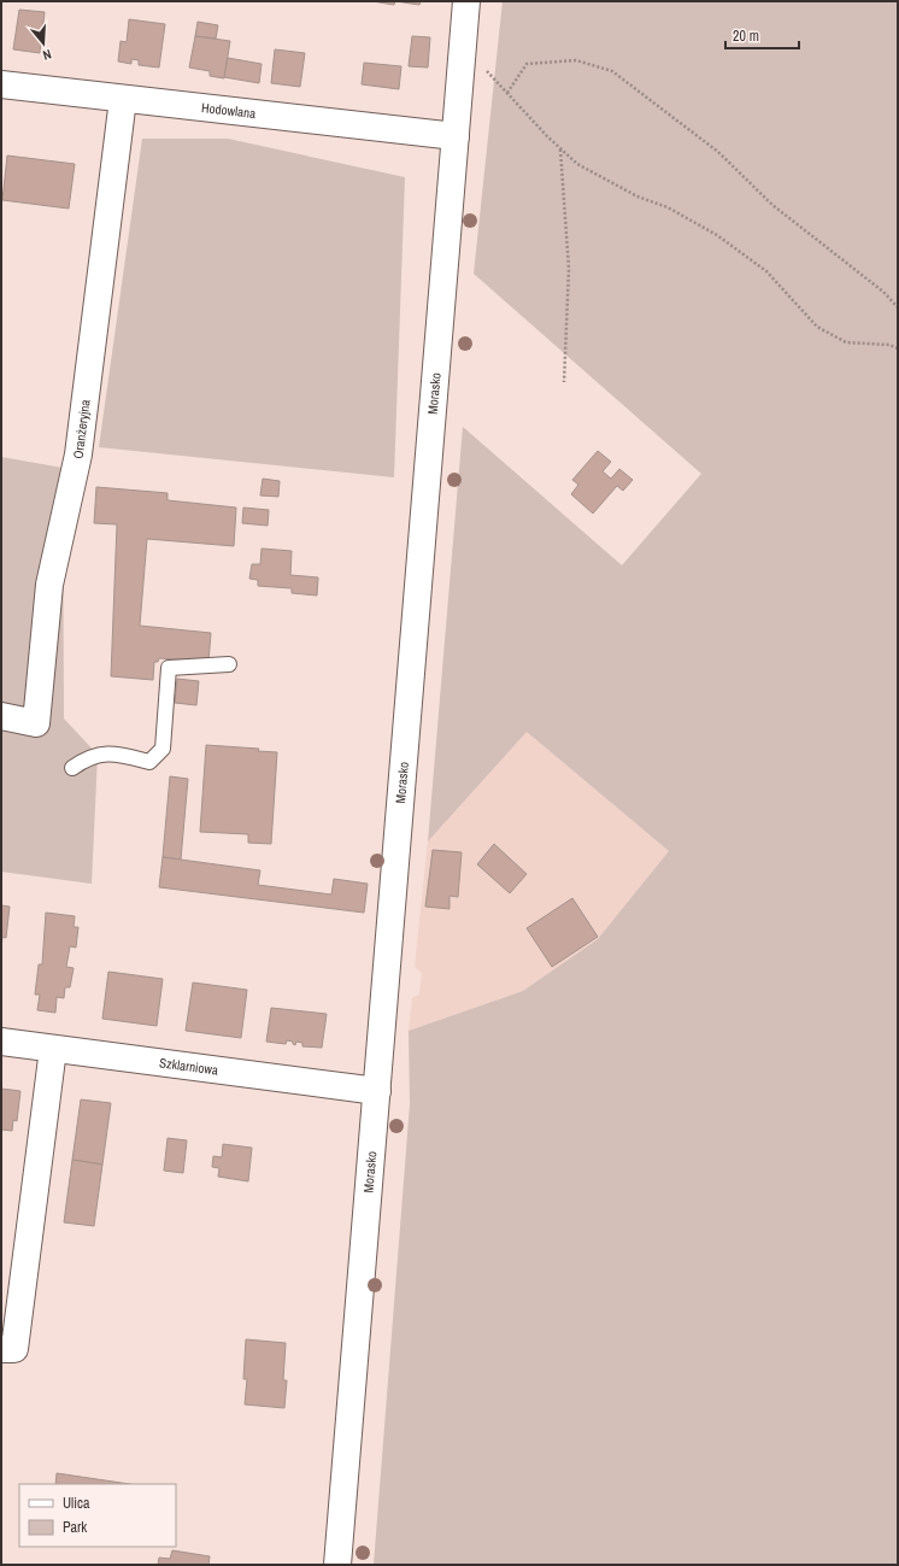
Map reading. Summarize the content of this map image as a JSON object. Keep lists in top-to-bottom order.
{
  "streets": {
    "street": [
      "Hodowlana",
      "Morasko",
      "Oranżeryjna",
      "Szklarniowa"
    ]
  },
  "crossings": [
    ["Hodowlana", "Morasko"],
    ["Hodowlana", "Oranżeryjna"],
    ["Morasko", "Szklarniowa"]
  ],
  "legend": ["Ulica", "Park"],
  "scale_bar": "20 m",
  "north": "bottom"
}
